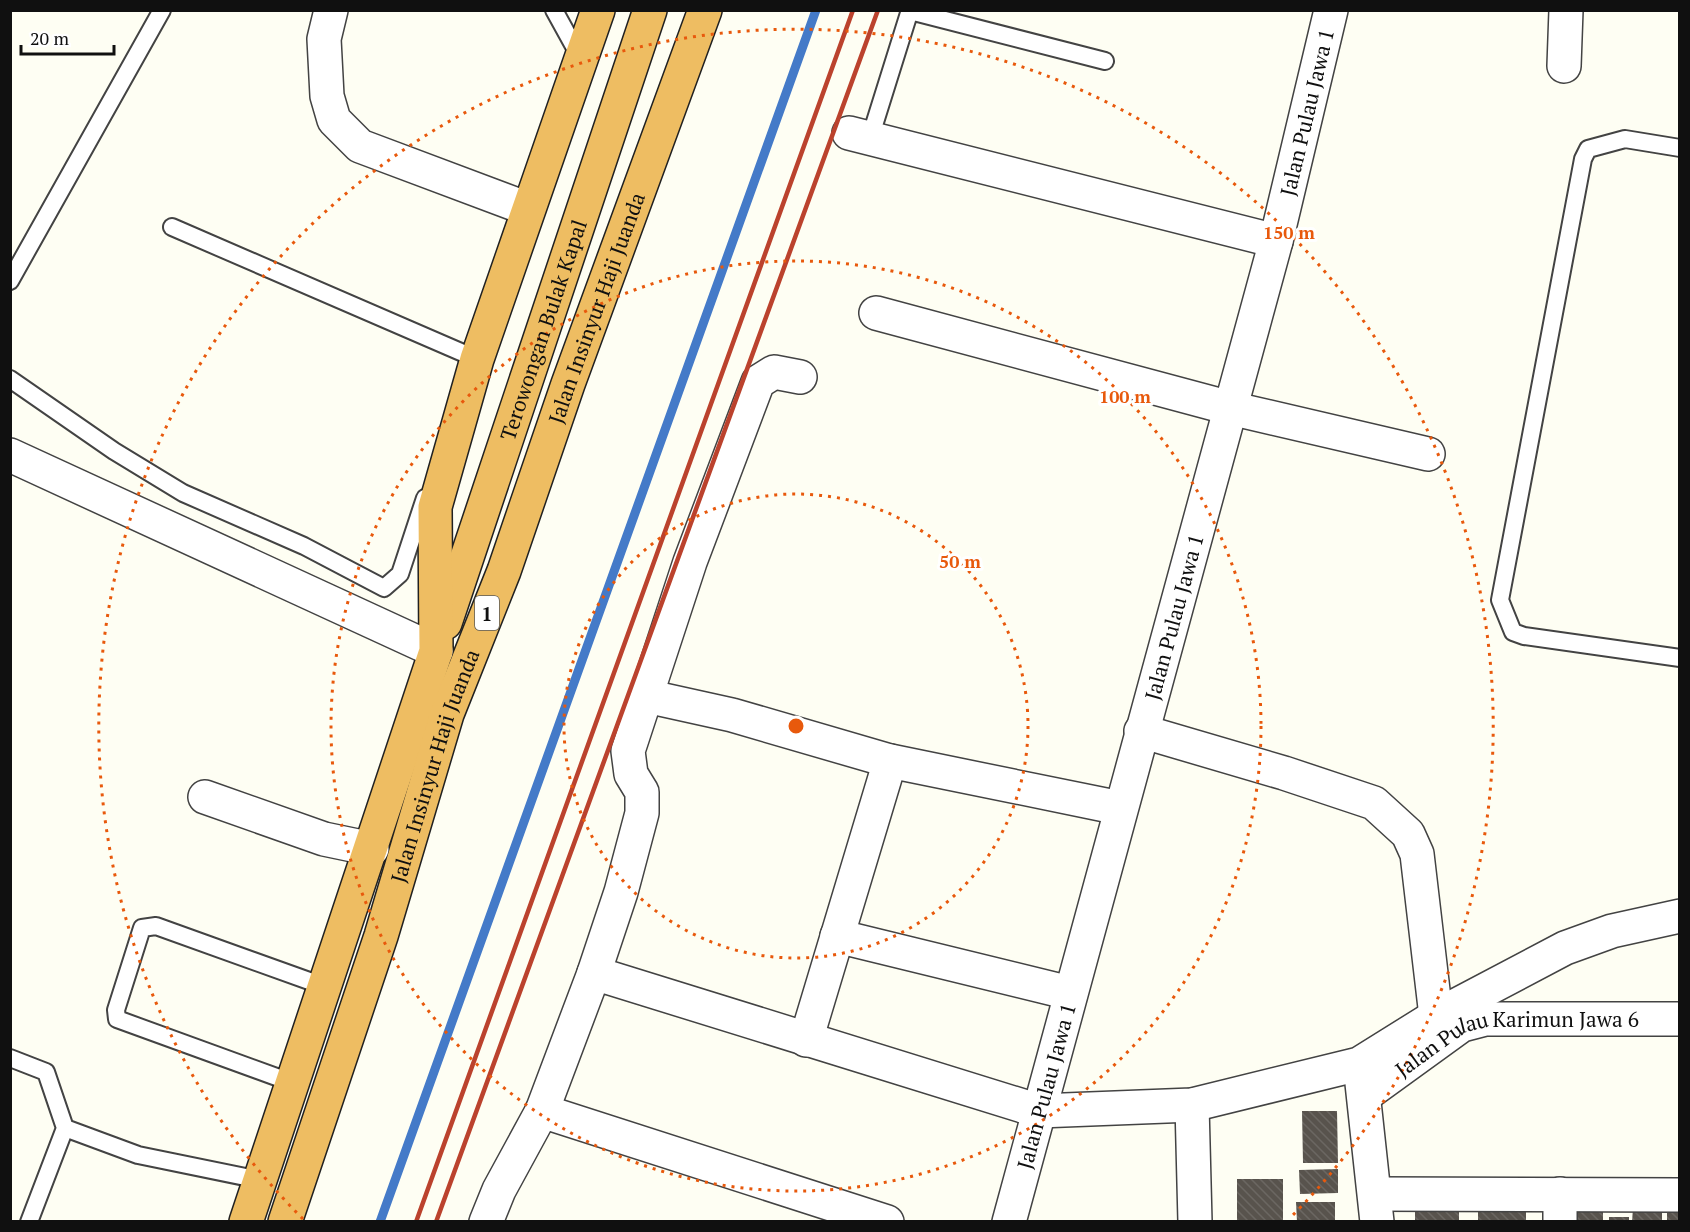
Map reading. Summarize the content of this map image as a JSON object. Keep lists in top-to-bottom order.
{
  "streets": {
    "highway": ["Jalan Insinyur Haji Juanda", "Terowongan Bulak Kapal", "1"],
    "street": ["Jalan Pulau Jawa 1", "Jalan Pulau Karimun Jawa 6"]
  },
  "crossings": [
    ["Jalan Insinyur Haji Juanda", "Terowongan Bulak Kapal"]
  ],
  "scale_bar": "20 m",
  "rings": ["150 m", "100 m", "50 m"]
}
